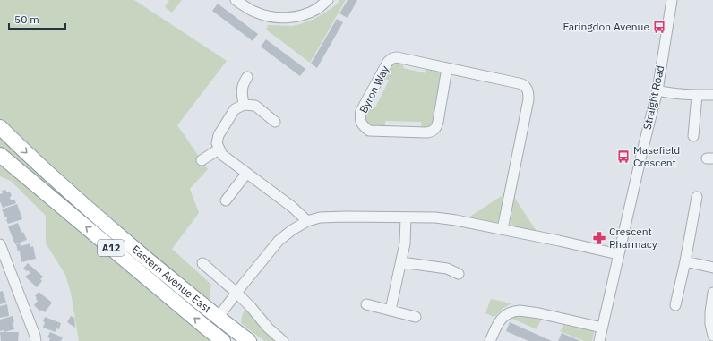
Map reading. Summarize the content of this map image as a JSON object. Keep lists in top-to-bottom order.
{
  "streets": {
    "highway": ["A12", "Eastern Avenue East"],
    "street": ["Byron Way", "Straight Road"]
  },
  "places": {
    "bus stop": ["Faringdon Avenue", "Masefield Crescent"],
    "pharmacy": ["Crescent Pharmacy"]
  },
  "scale_bar": "50 m"
}
